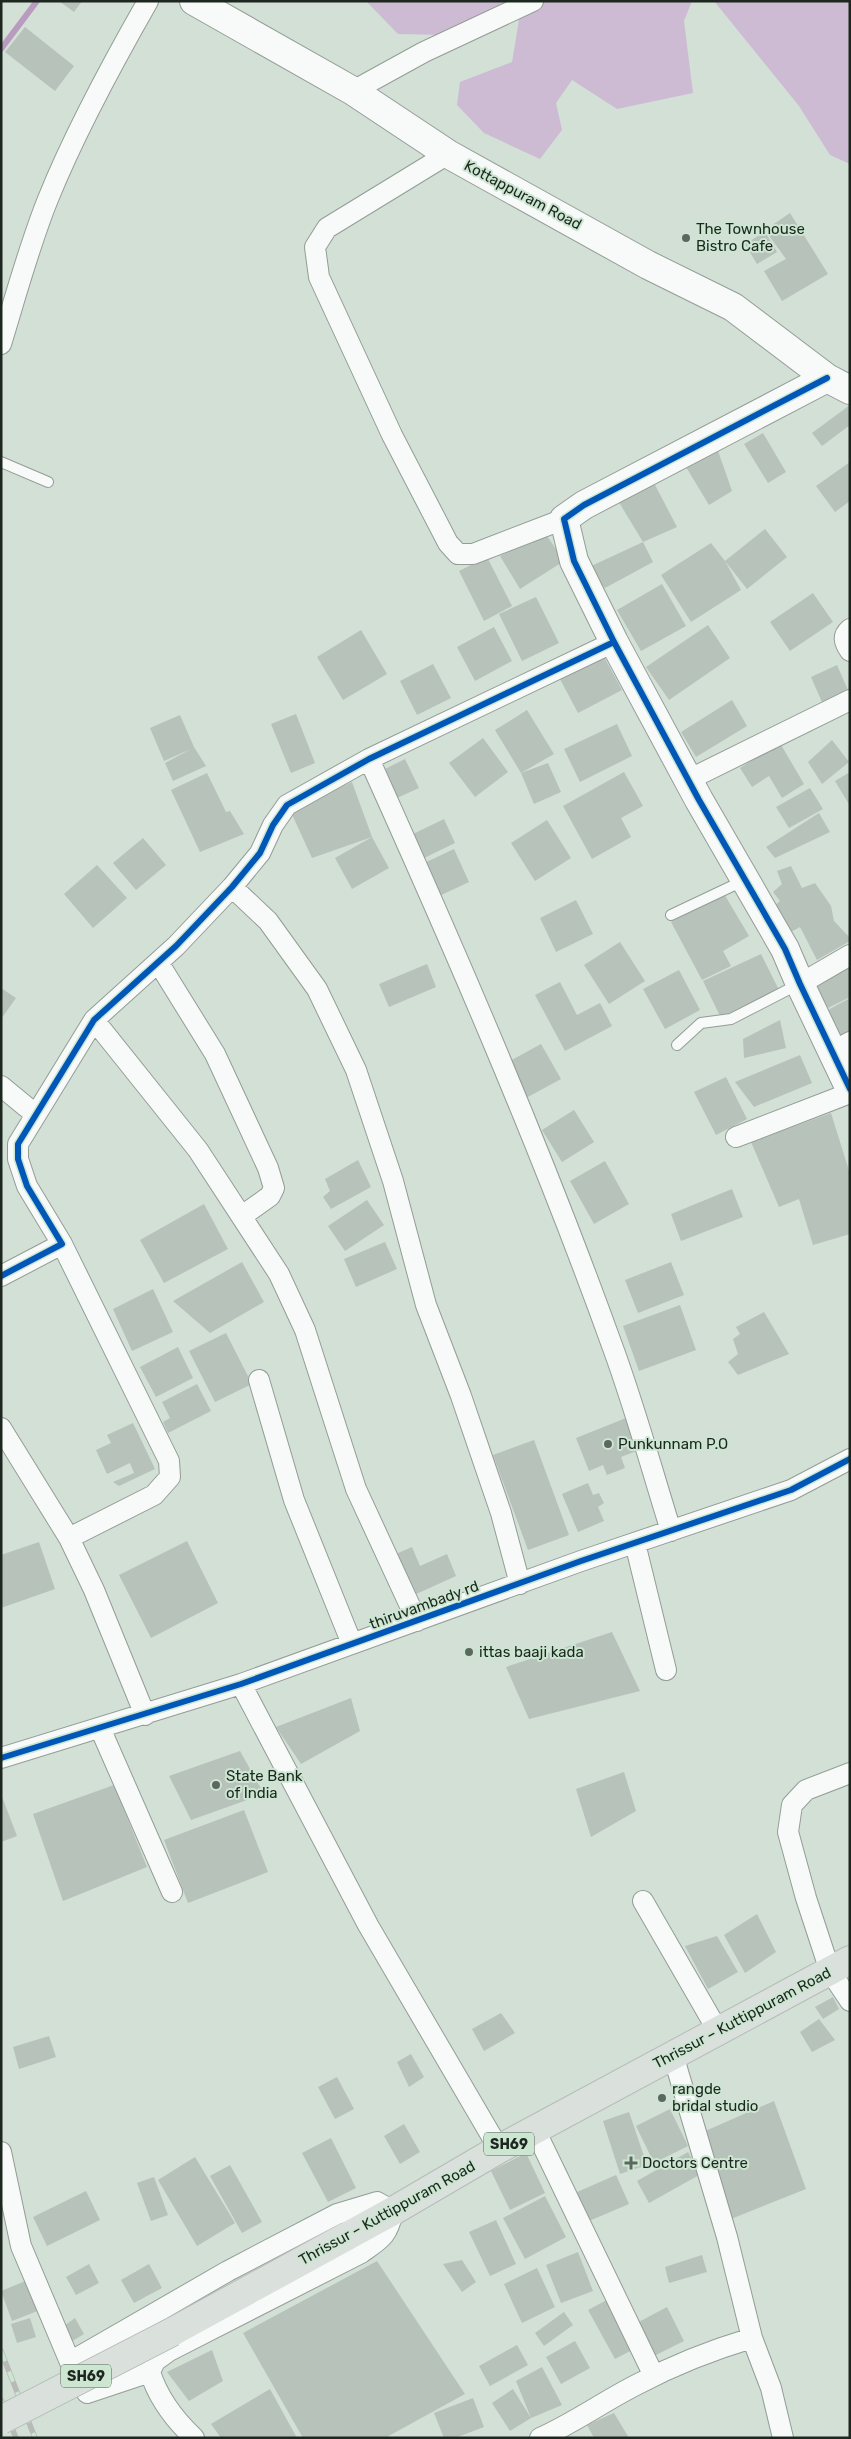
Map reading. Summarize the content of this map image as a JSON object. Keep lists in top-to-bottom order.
{
  "streets": {
    "main road": ["Thrissur – Kuttippuram Road", "SH69"],
    "street": ["Kottappuram Road", "thiruvambady rd"]
  },
  "places": {
    "other": [
      "The Townhouse Bistro Cafe",
      "Punkunnam P.O",
      "ittas baaji kada",
      "State Bank of India",
      "rangde bridal studio"
    ],
    "health": ["Doctors Centre"]
  }
}
